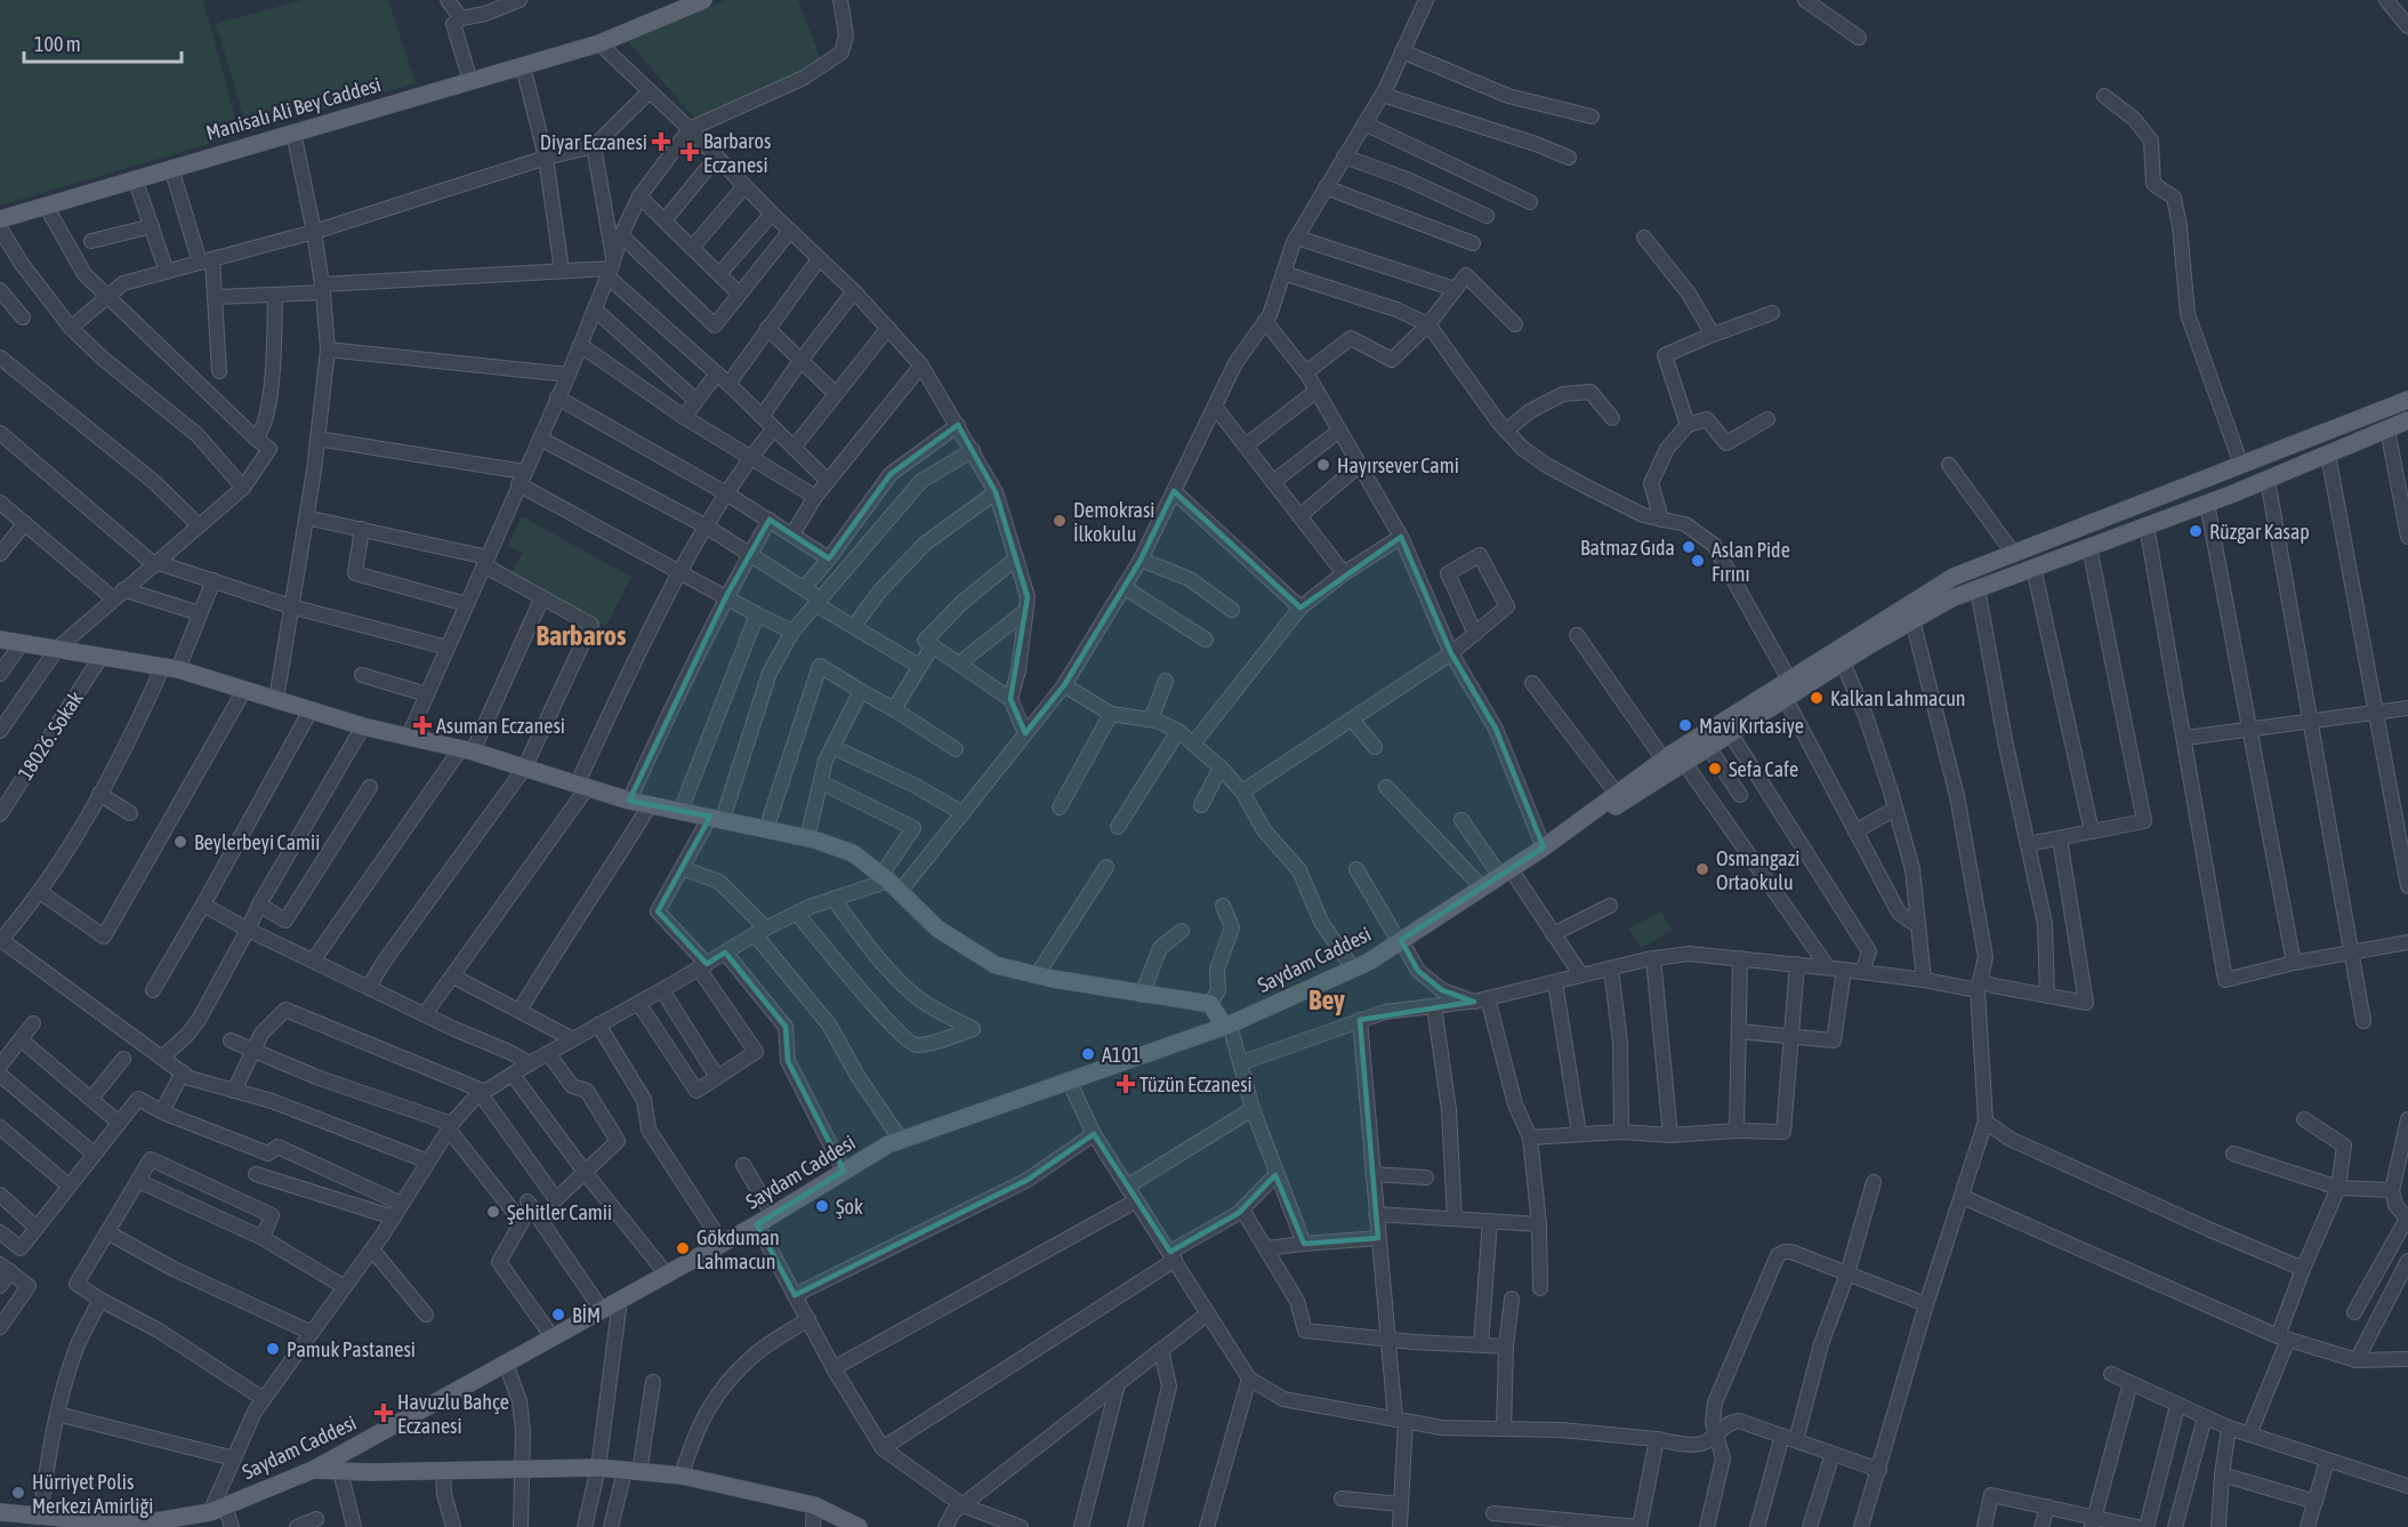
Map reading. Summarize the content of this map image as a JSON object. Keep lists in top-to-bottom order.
{
  "streets": {
    "main road": ["Manisalı Ali Bey Caddesi", "Saydam Caddesi"],
    "street": ["18026. Sokak"]
  },
  "districts": ["Barbaros", "Bey"],
  "places": {
    "health": [
      "Diyar Eczanesi",
      "Barbaros Eczanesi",
      "Asuman Eczanesi",
      "Tüzün Eczanesi",
      "Havuzlu Bahçe Eczanesi"
    ],
    "other": [
      "Hayırsever Cami",
      "Demokrasi İlkokulu",
      "Rüzgar Kasap",
      "Batmaz Gıda",
      "Aslan Pide Fırını",
      "Kalkan Lahmacun",
      "Mavi Kırtasiye",
      "Sefa Cafe",
      "Beylerbeyi Camii",
      "Osmangazi Ortaokulu",
      "A101",
      "Şok",
      "Şehitler Camii",
      "Gökduman Lahmacun",
      "BİM",
      "Pamuk Pastanesi",
      "Hürriyet Polis Merkezi Amirliği"
    ]
  },
  "scale_bar": "100 m"
}
